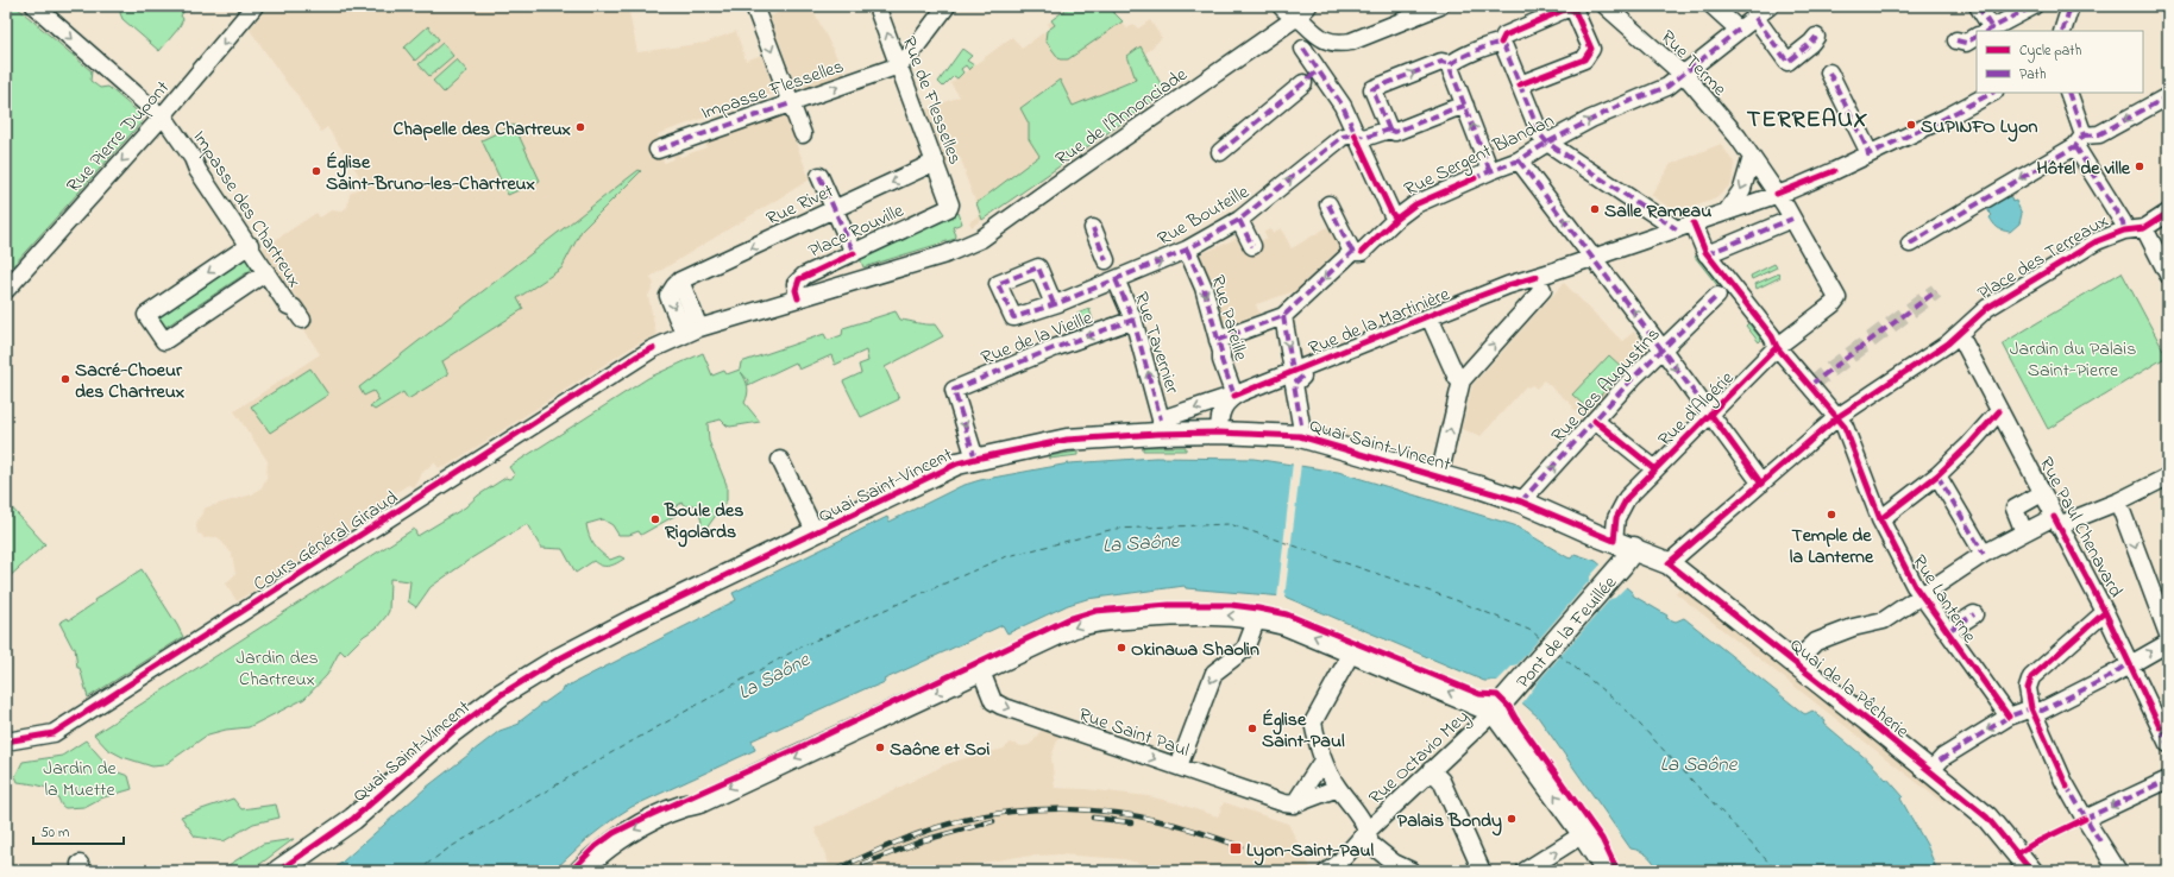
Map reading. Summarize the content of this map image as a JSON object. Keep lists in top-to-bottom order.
{
  "streets": {
    "main road": ["Quai Saint-Vincent", "Pont de la Feuillée", "Quai de la Pêcherie"],
    "street": [
      "Rue Terme",
      "Impasse Flesselles",
      "Rue de Flesselles",
      "Rue de l'Annonciade",
      "Rue Pierre Dupont",
      "Rue Sergent Blandan",
      "Rue Rivet",
      "Impasse des Chartreux",
      "Rue Bouteille",
      "Place Rouville",
      "Place des Terreaux",
      "Rue Pareille",
      "Rue de la Martinière",
      "Rue de la Vieille",
      "Rue Tavernier",
      "Rue des Augustins",
      "Rue d'Algérie",
      "Rue Paul Chenavard",
      "Cours Général Giraud",
      "Rue Lanterne",
      "Rue Saint Paul",
      "Rue Octavio Mey"
    ]
  },
  "crossings": [
    ["Rue Terme", "Rue Sergent Blandan"],
    ["Rue Terme", "Rue de la Martinière"],
    ["Rue Terme", "Rue d'Algérie"],
    ["Impasse Flesselles", "Rue de Flesselles"],
    ["Rue de Flesselles", "Rue Rivet"],
    ["Rue de Flesselles", "Place Rouville"],
    ["Rue de l'Annonciade", "Place Rouville"],
    ["Rue Pierre Dupont", "Impasse des Chartreux"],
    ["Rue Rivet", "Cours Général Giraud"],
    ["Rue Bouteille", "Rue Pareille"],
    ["Rue Bouteille", "Rue de la Vieille"],
    ["Rue Bouteille", "Rue Tavernier"],
    ["Place des Terreaux", "Rue Paul Chenavard"],
    ["Place des Terreaux", "Rue Lanterne"],
    ["Place des Terreaux", "Quai de la Pêcherie"],
    ["Rue Pareille", "Rue de la Martinière"],
    ["Rue Pareille", "Quai Saint-Vincent"],
    ["Rue de la Martinière", "Quai Saint-Vincent"],
    ["Rue de la Martinière", "Rue Lanterne"],
    ["Rue de la Vieille", "Rue Tavernier"],
    ["Rue de la Vieille", "Quai Saint-Vincent"],
    ["Rue Tavernier", "Quai Saint-Vincent"],
    ["Rue des Augustins", "Quai Saint-Vincent"],
    ["Rue d'Algérie", "Quai Saint-Vincent"],
    ["Rue d'Algérie", "Rue Lanterne"],
    ["Rue d'Algérie", "Quai de la Pêcherie"],
    ["Quai Saint-Vincent", "Quai de la Pêcherie"],
    ["Pont de la Feuillée", "Quai de la Pêcherie"],
    ["Pont de la Feuillée", "Rue Octavio Mey"]
  ],
  "one_way": [
    "Impasse Flesselles",
    "Rue Pierre Dupont",
    "Impasse des Chartreux",
    "Rue Saint Paul"
  ],
  "districts": ["TERREAUX"],
  "water": ["La Saône"],
  "parks": ["Jardin du Palais Saint-Pierre", "Jardin des Chartreux", "Jardin de la Muette"],
  "places": {
    "other": [
      "SUPINFO Lyon",
      "Chapelle des Chartreux",
      "Hôtel de ville",
      "Église Saint-Bruno-les-Chartreux",
      "Salle Rameau",
      "Sacré-Choeur des Chartreux",
      "Temple de la Lanterne",
      "Boule des Rigolards",
      "Okinawa Shaolin",
      "Église Saint-Paul",
      "Saône et Soi",
      "Palais Bondy"
    ],
    "transit": ["Lyon-Saint-Paul"]
  },
  "legend": ["Cycle path", "Path"],
  "scale_bar": "50 m"
}
